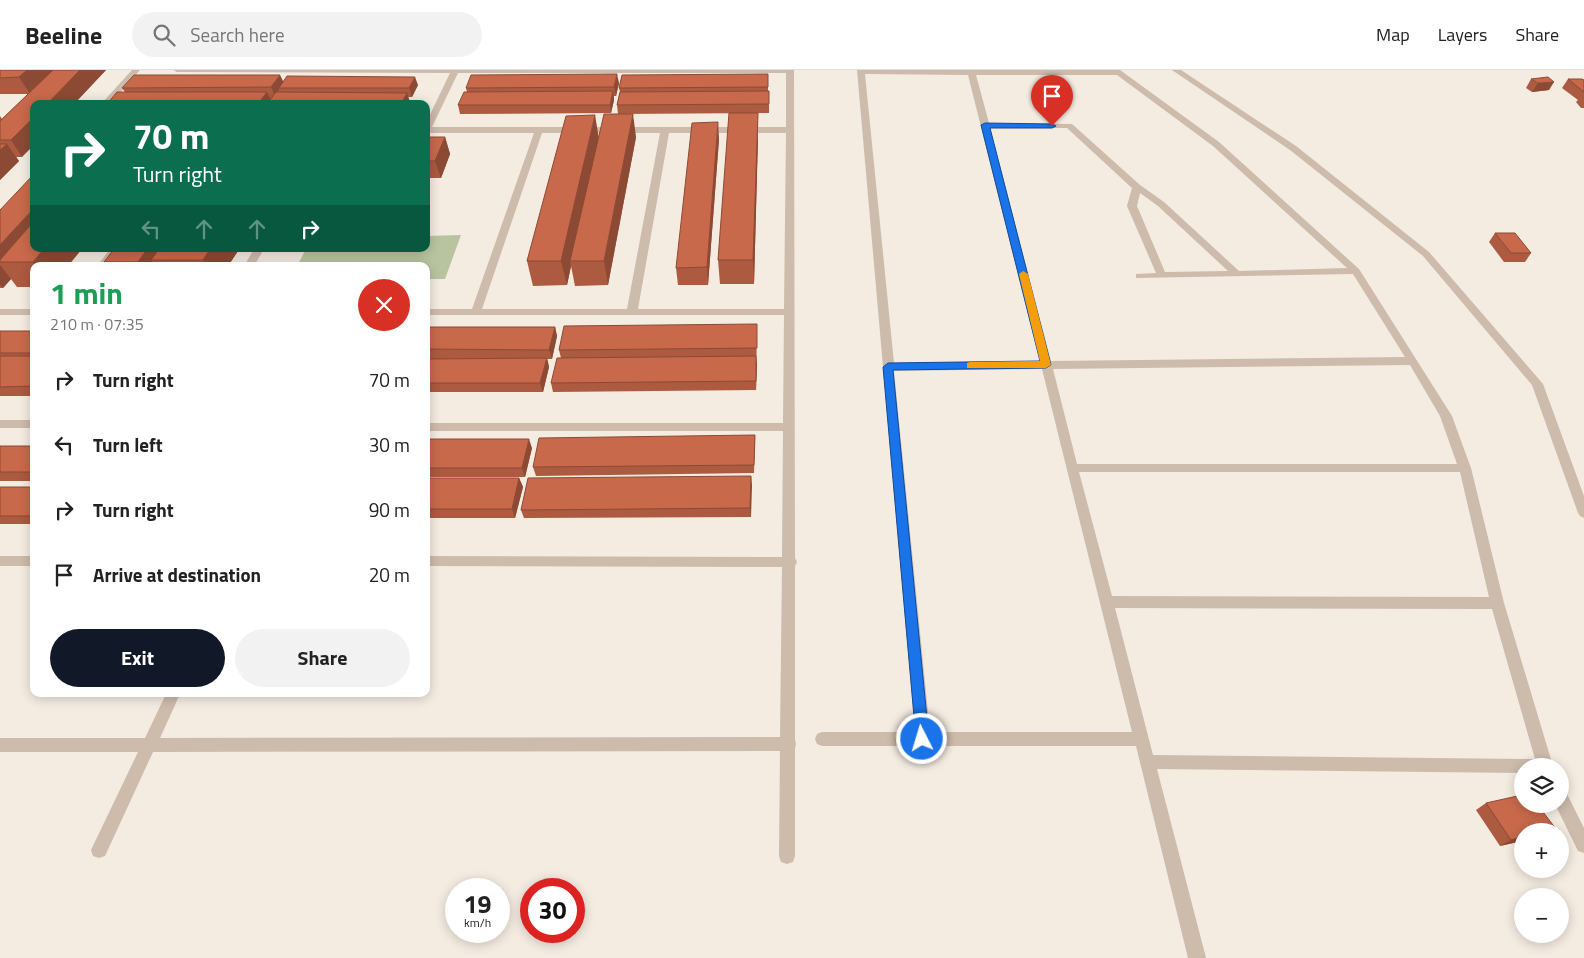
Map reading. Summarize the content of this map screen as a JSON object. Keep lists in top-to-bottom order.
{
  "page": {
    "header": "Beeline",
    "search": "Search here",
    "nav": ["Map", "Layers", "Share"],
    "turn": ["70 m", "Turn right"],
    "heading": ["1 min", "210 m · 07:35"],
    "list": [
      {
        "name": "Turn right",
        "value": "70 m"
      },
      {
        "name": "Turn left",
        "value": "30 m"
      },
      {
        "name": "Turn right",
        "value": "90 m"
      },
      {
        "name": "Arrive at destination",
        "value": "20 m"
      }
    ],
    "buttons": ["Exit", "Share"],
    "map_buttons": ["+", "−"],
    "speed": "19 km/h",
    "limit": "30"
  }
}
